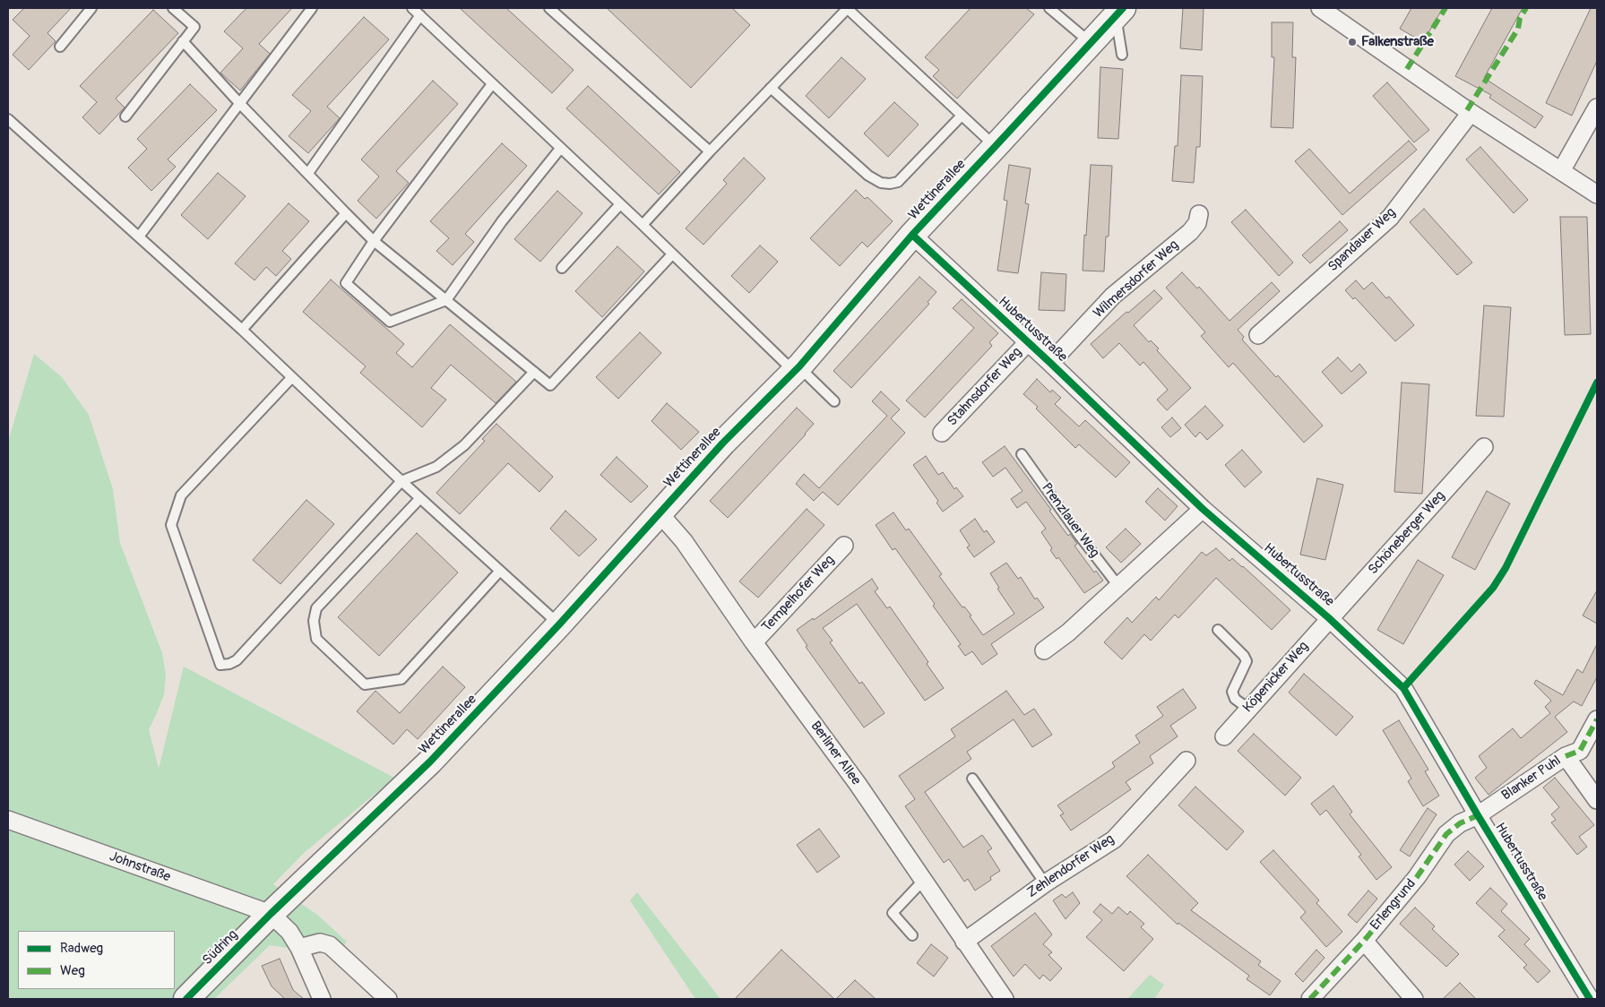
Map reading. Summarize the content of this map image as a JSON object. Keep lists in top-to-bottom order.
{
  "streets": {
    "street": [
      "Wettinerallee",
      "Spandauer Weg",
      "Wilmersdorfer Weg",
      "Hubertusstraße",
      "Stahnsdorfer Weg",
      "Schöneberger Weg",
      "Tempelhofer Weg",
      "Köpenicker Weg",
      "Berliner Allee",
      "Blanker Puhl",
      "Zehlendorfer Weg",
      "Johnstraße",
      "Erlengrund",
      "Südring"
    ],
    "lane": ["Prenzlauer Weg"]
  },
  "crossings": [
    ["Wettinerallee", "Hubertusstraße"],
    ["Wettinerallee", "Berliner Allee"],
    ["Wettinerallee", "Johnstraße"],
    ["Wettinerallee", "Südring"],
    ["Wilmersdorfer Weg", "Hubertusstraße"],
    ["Hubertusstraße", "Stahnsdorfer Weg"],
    ["Hubertusstraße", "Schöneberger Weg"],
    ["Hubertusstraße", "Köpenicker Weg"],
    ["Hubertusstraße", "Blanker Puhl"],
    ["Hubertusstraße", "Erlengrund"],
    ["Schöneberger Weg", "Köpenicker Weg"],
    ["Tempelhofer Weg", "Berliner Allee"],
    ["Berliner Allee", "Zehlendorfer Weg"],
    ["Blanker Puhl", "Erlengrund"],
    ["Johnstraße", "Südring"]
  ],
  "places": ["Falkenstraße"],
  "legend": ["Radweg", "Weg"]
}
